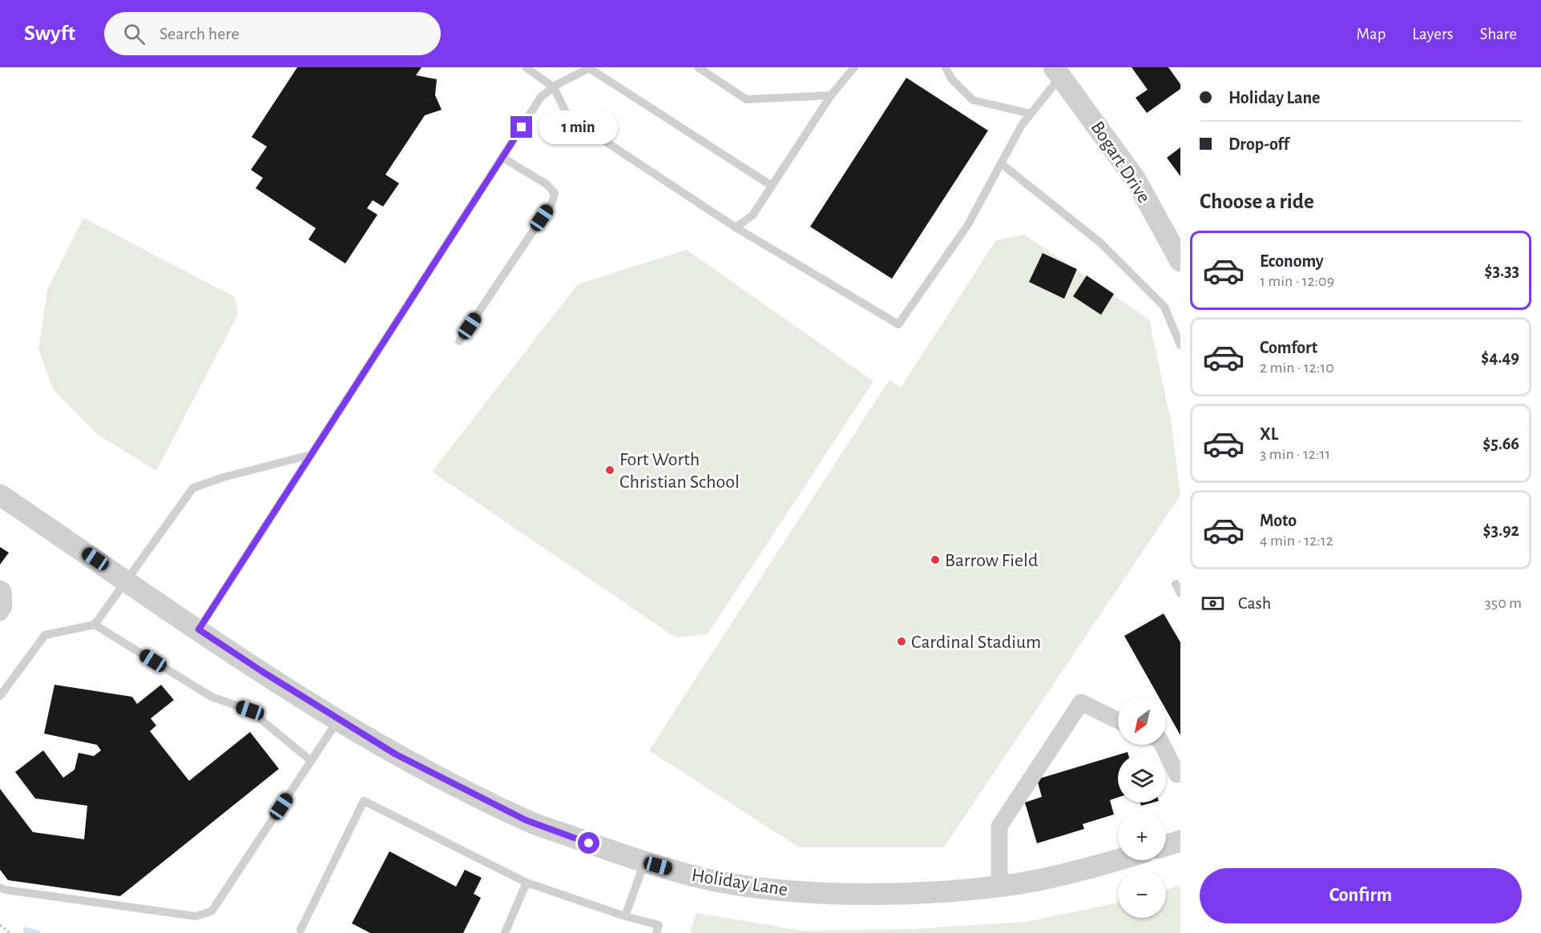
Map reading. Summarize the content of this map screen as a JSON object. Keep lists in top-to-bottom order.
{
  "streets": {
    "street": ["Bogart Drive", "Holiday Lane"]
  },
  "places": ["Fort Worth Christian School", "Barrow Field", "Cardinal Stadium"],
  "north": "bottom left",
  "page": {
    "header": "Swyft",
    "search": "Search here",
    "nav": ["Map", "Layers", "Share"],
    "banner": ["Holiday Lane", "Drop-off"],
    "bubble": "1 min",
    "heading": "Choose a ride",
    "list": [
      {
        "name": "Economy",
        "note": "1 min · 12:09",
        "value": "$3.33"
      },
      {
        "name": "Comfort",
        "note": "2 min · 12:10",
        "value": "$4.49"
      },
      {
        "name": "XL",
        "note": "3 min · 12:11",
        "value": "$5.66"
      },
      {
        "name": "Moto",
        "note": "4 min · 12:12",
        "value": "$3.92"
      }
    ],
    "pay": ["Cash", "350 m"],
    "map_buttons": ["+", "−"],
    "buttons": "Confirm"
  }
}
